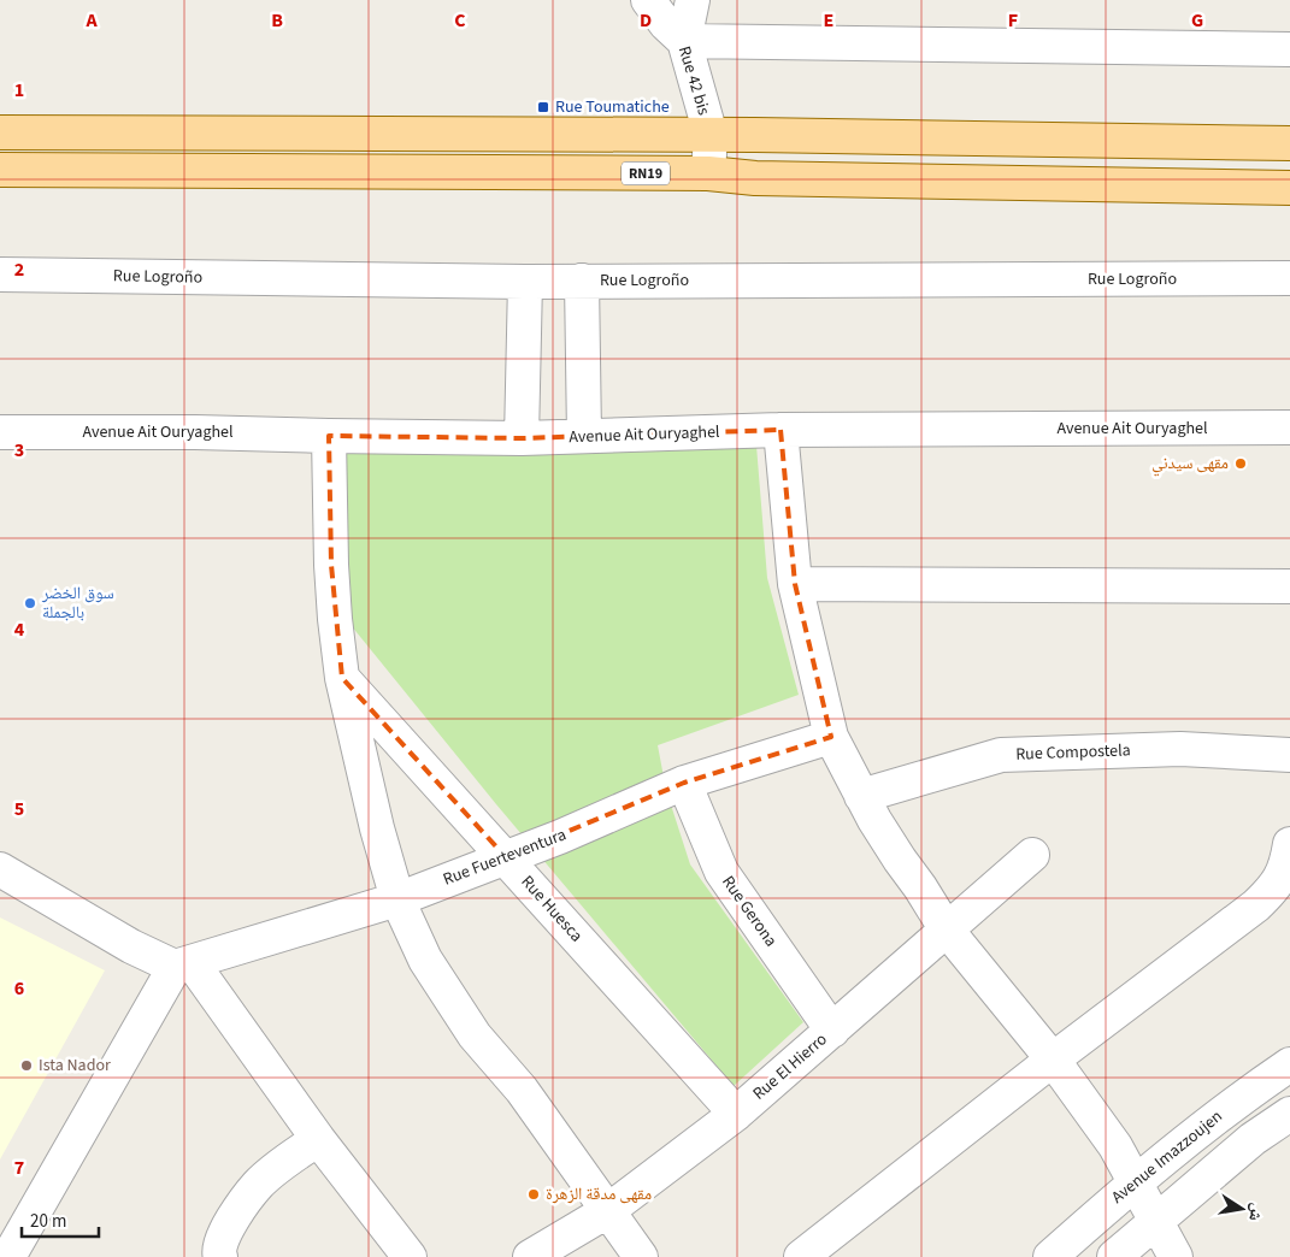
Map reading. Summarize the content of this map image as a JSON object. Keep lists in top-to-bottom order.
{
  "streets": {
    "main road": ["RN19"],
    "street": [
      "Rue 42 bis",
      "Rue Logroño",
      "Avenue Ait Ouryaghel",
      "Rue Compostela",
      "Rue Fuerteventura",
      "Rue Huesca",
      "Rue Gerona",
      "Rue El Hierro",
      "Avenue Imazzoujen"
    ]
  },
  "crossings": [
    ["Rue 42 bis", "RN19"],
    ["Rue Fuerteventura", "Rue Huesca"],
    ["Rue Fuerteventura", "Rue Gerona"],
    ["Rue Huesca", "Rue El Hierro"],
    ["Rue Gerona", "Rue El Hierro"]
  ],
  "places": {
    "transit": ["Rue Toumatiche"],
    "other": [
      "مقهى سيدني",
      "سوق الخضر بالجملة",
      "Ista Nador",
      "مقهى مدقة الزهرة"
    ]
  },
  "scale_bar": "20 m",
  "north": "right",
  "grid": {
    "columns": [
      "A",
      "B",
      "C",
      "D",
      "E",
      "F",
      "G"
    ],
    "rows": [
      "1",
      "2",
      "3",
      "4",
      "5",
      "6",
      "7"
    ]
  }
}
